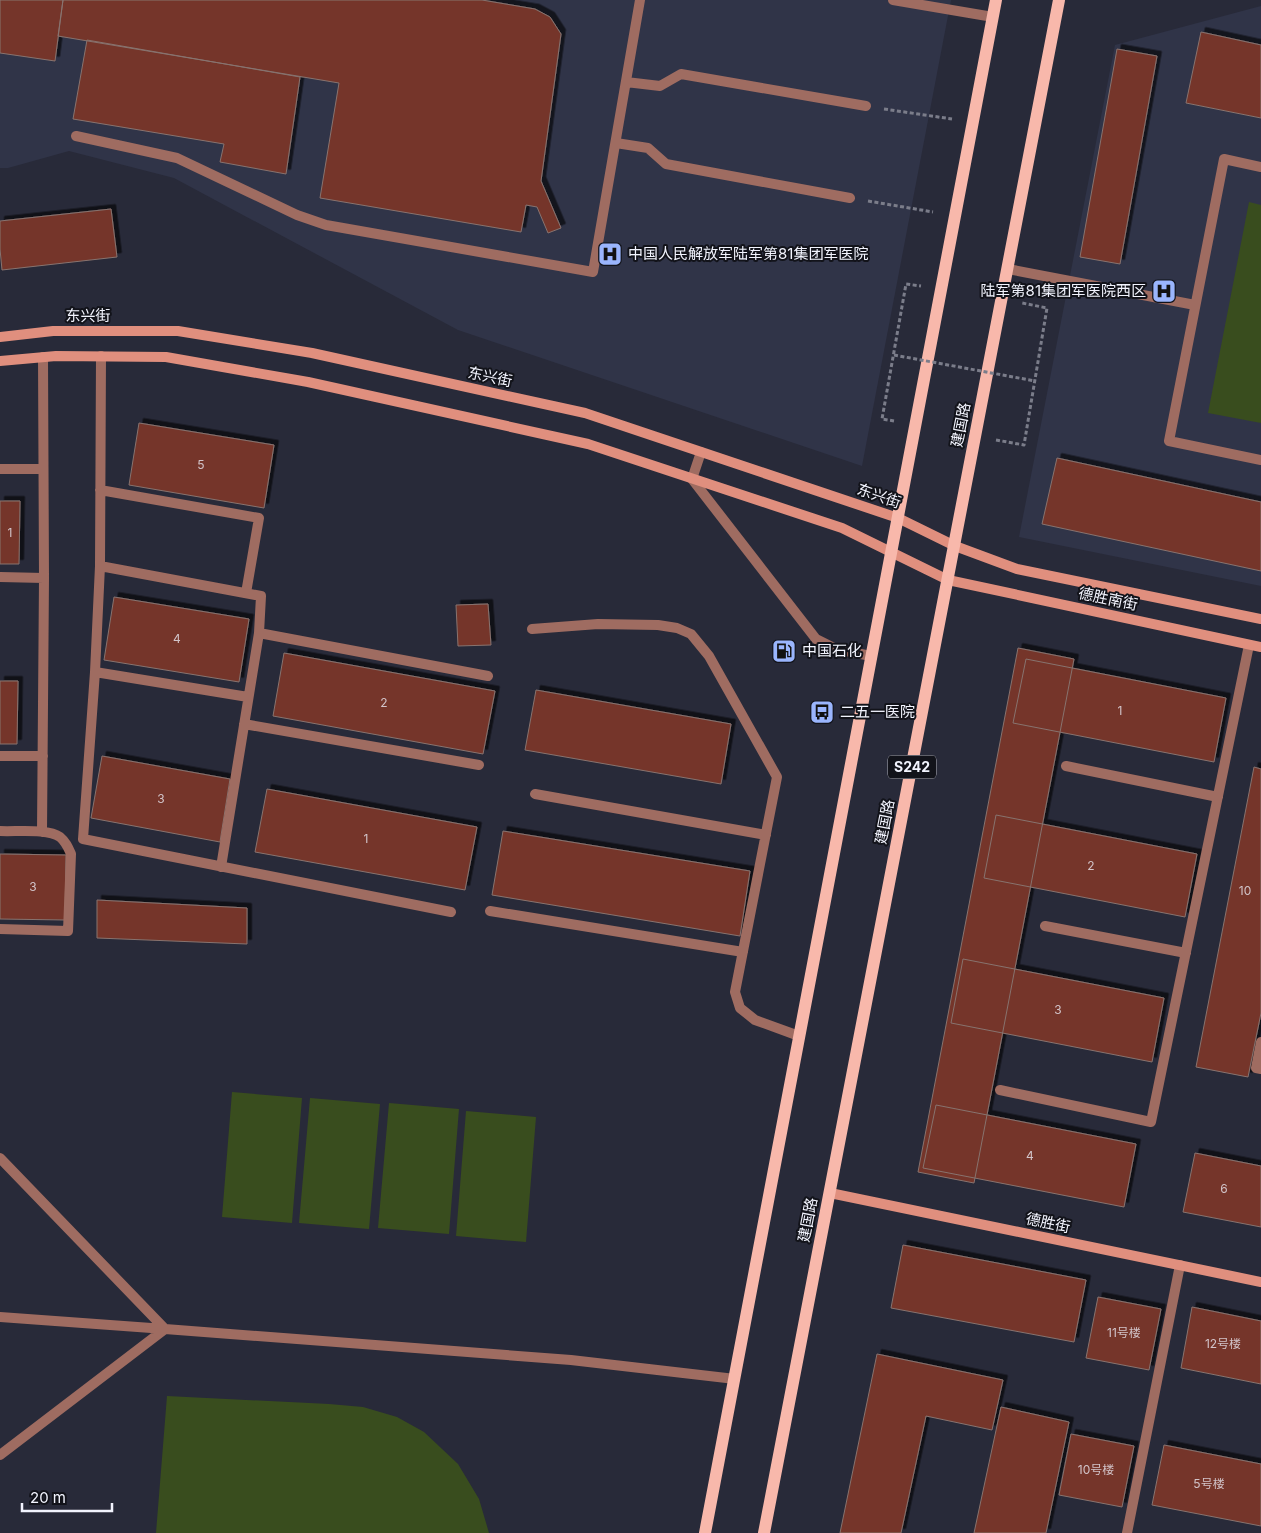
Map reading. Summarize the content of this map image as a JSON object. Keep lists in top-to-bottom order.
{
  "streets": {
    "main road": [
      "东兴街",
      "建国路",
      "德胜南街",
      "S242",
      "德胜街"
    ]
  },
  "crossings": [
    ["东兴街", "建国路"],
    ["东兴街", "德胜南街"],
    ["建国路", "德胜南街"],
    ["建国路", "德胜街"]
  ],
  "places": {
    "hospital": ["中国人民解放军陆军第81集团军医院", "陆军第81集团军医院西区"],
    "fuel station": ["中国石化"],
    "bus stop": ["二五一医院"]
  },
  "house_numbers": [
    "5",
    "1",
    "4",
    "2",
    "1",
    "3",
    "1",
    "2",
    "3",
    "10",
    "3",
    "4",
    "6",
    "11号楼",
    "12号楼",
    "10号楼",
    "5号楼"
  ],
  "scale_bar": "20 m"
}
